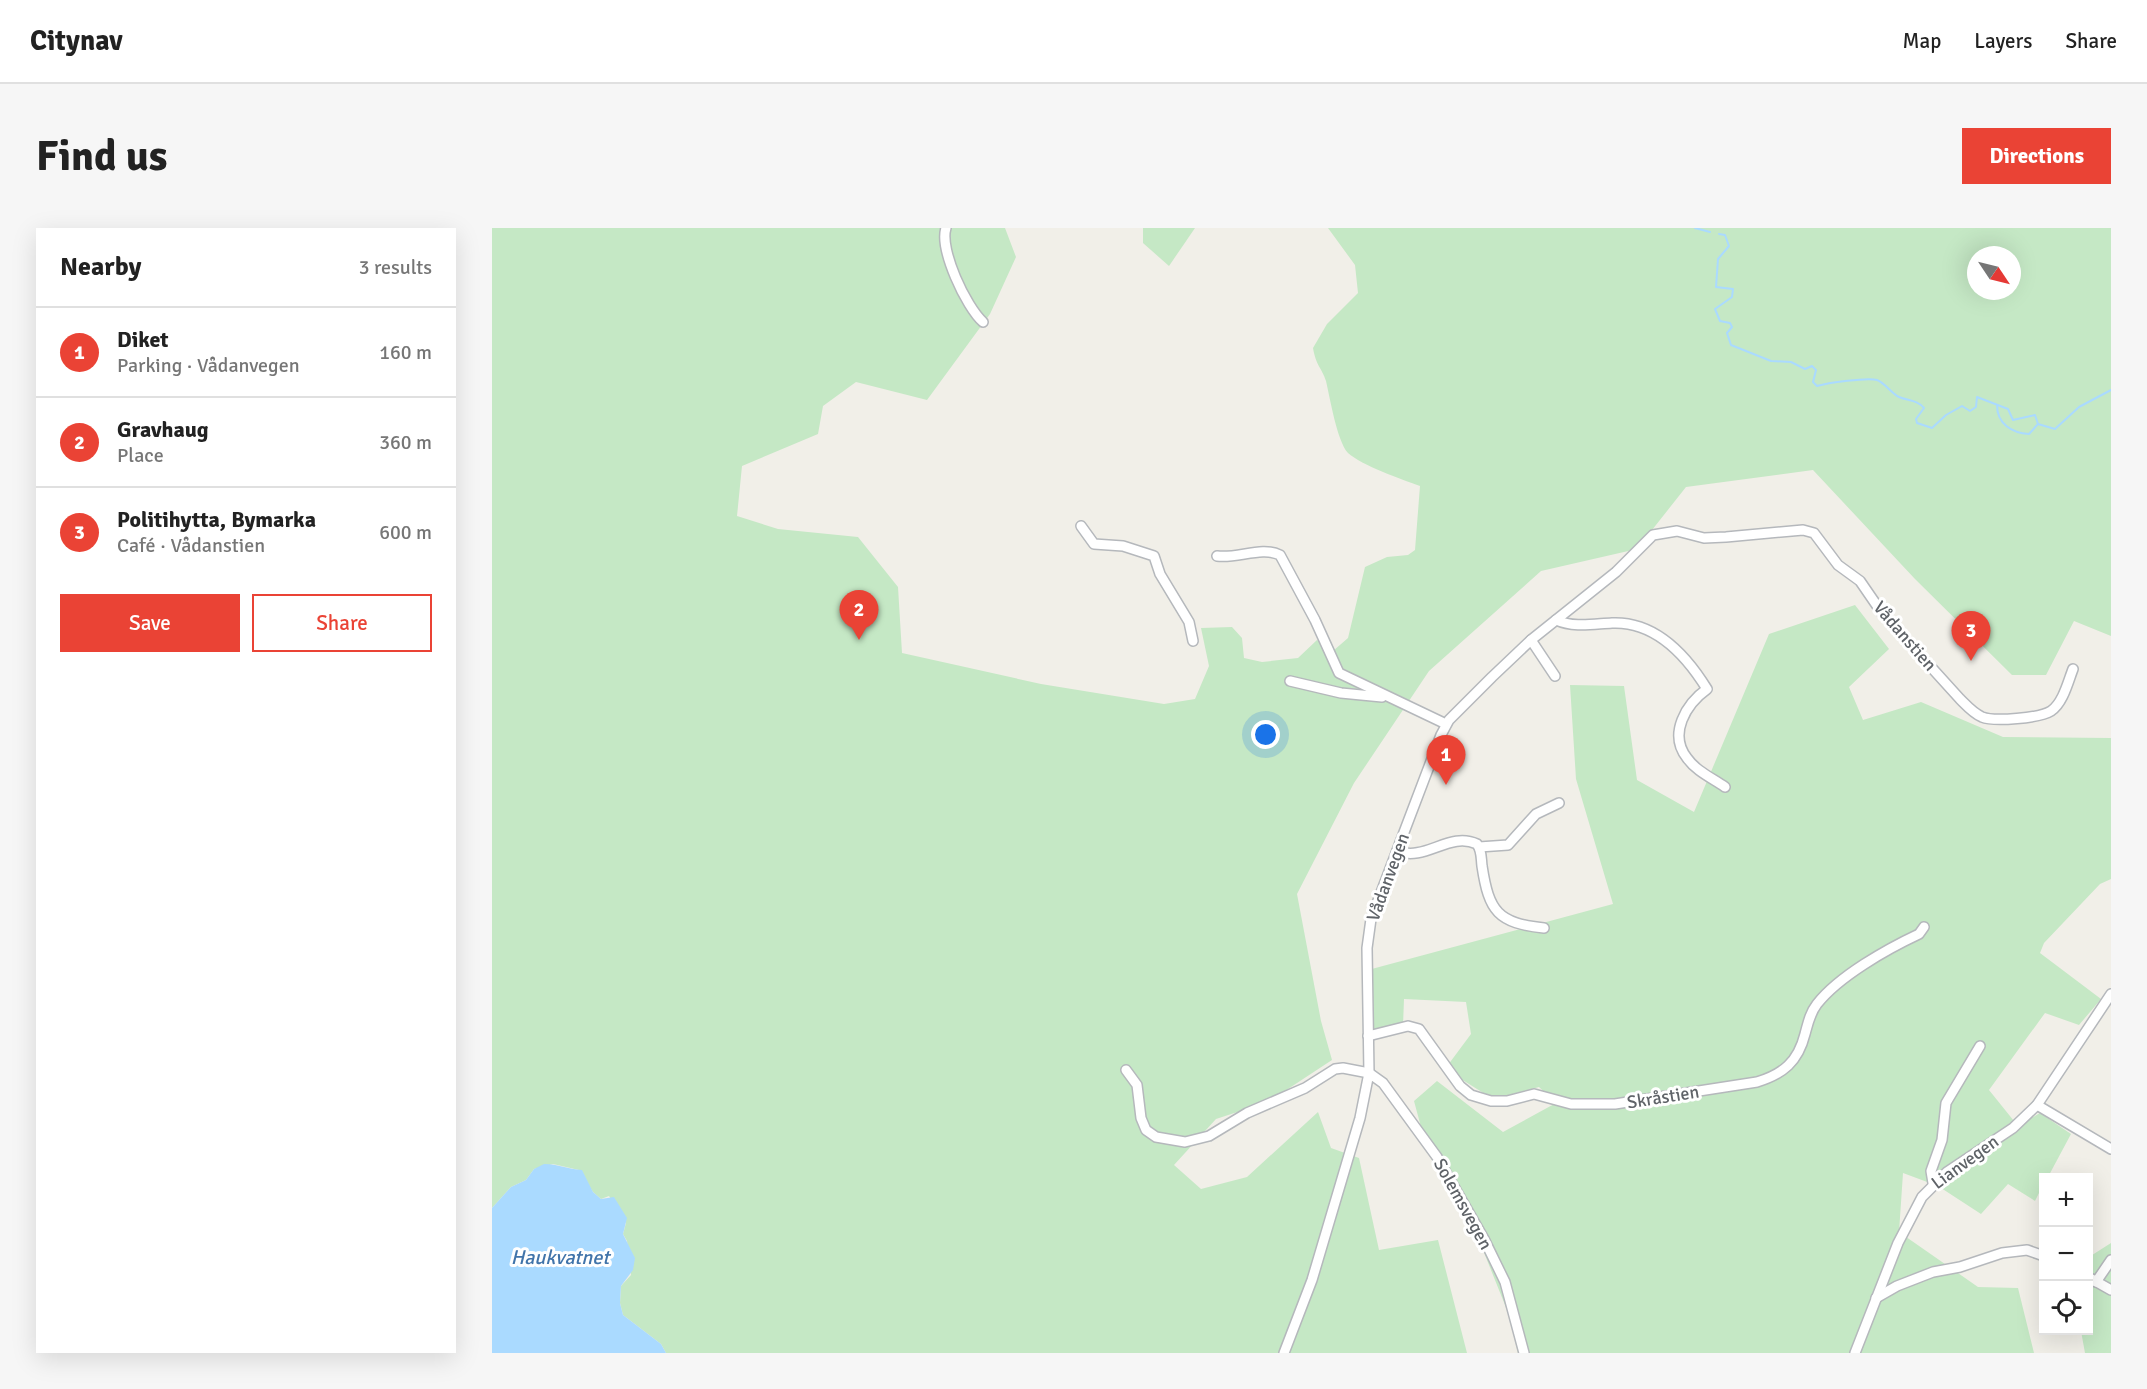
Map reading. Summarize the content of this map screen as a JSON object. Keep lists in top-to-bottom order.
{
  "streets": {
    "street": [
      "Vådanstien",
      "Vådanvegen",
      "Skråstien",
      "Lianvegen",
      "Solemsvegen"
    ]
  },
  "crossings": [
    ["Vådanstien", "Vådanvegen"],
    ["Vådanvegen", "Skråstien"],
    ["Vådanvegen", "Solemsvegen"]
  ],
  "water": ["Haukvatnet"],
  "north": "bottom right",
  "page": {
    "header": "Citynav",
    "nav": ["Map", "Layers", "Share"],
    "buttons": [
      "Directions",
      ["Save", "Share"]
    ],
    "title": "Find us",
    "heading": ["Nearby", "3 results"],
    "list": [
      {
        "mark": "1",
        "name": "Diket",
        "note": "Parking · Vådanvegen",
        "value": "160 m"
      },
      {
        "mark": "2",
        "name": "Gravhaug",
        "note": "Place",
        "value": "360 m"
      },
      {
        "mark": "3",
        "name": "Politihytta, Bymarka",
        "note": "Café · Vådanstien",
        "value": "600 m"
      }
    ],
    "pins": ["2", "3", "1"],
    "map_buttons": ["+", "−"]
  }
}
